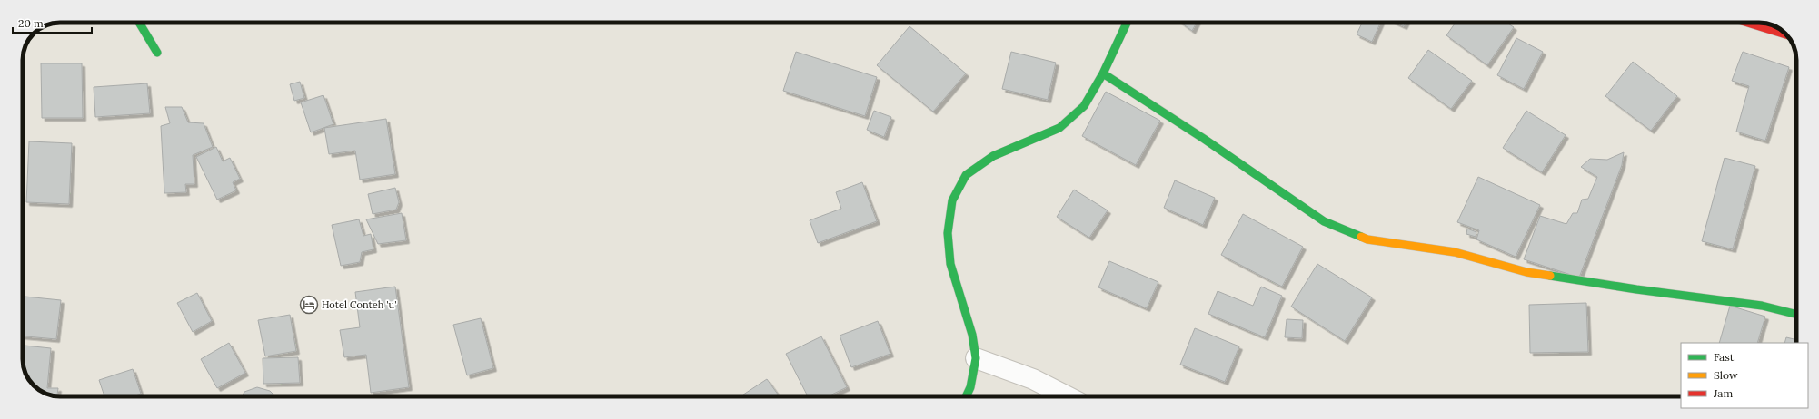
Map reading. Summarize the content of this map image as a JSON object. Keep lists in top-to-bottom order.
{
  "places": {
    "hotel": ["Hotel Conteh 'u'"]
  },
  "legend": ["Fast", "Slow", "Jam"],
  "scale_bar": "20 m"
}
